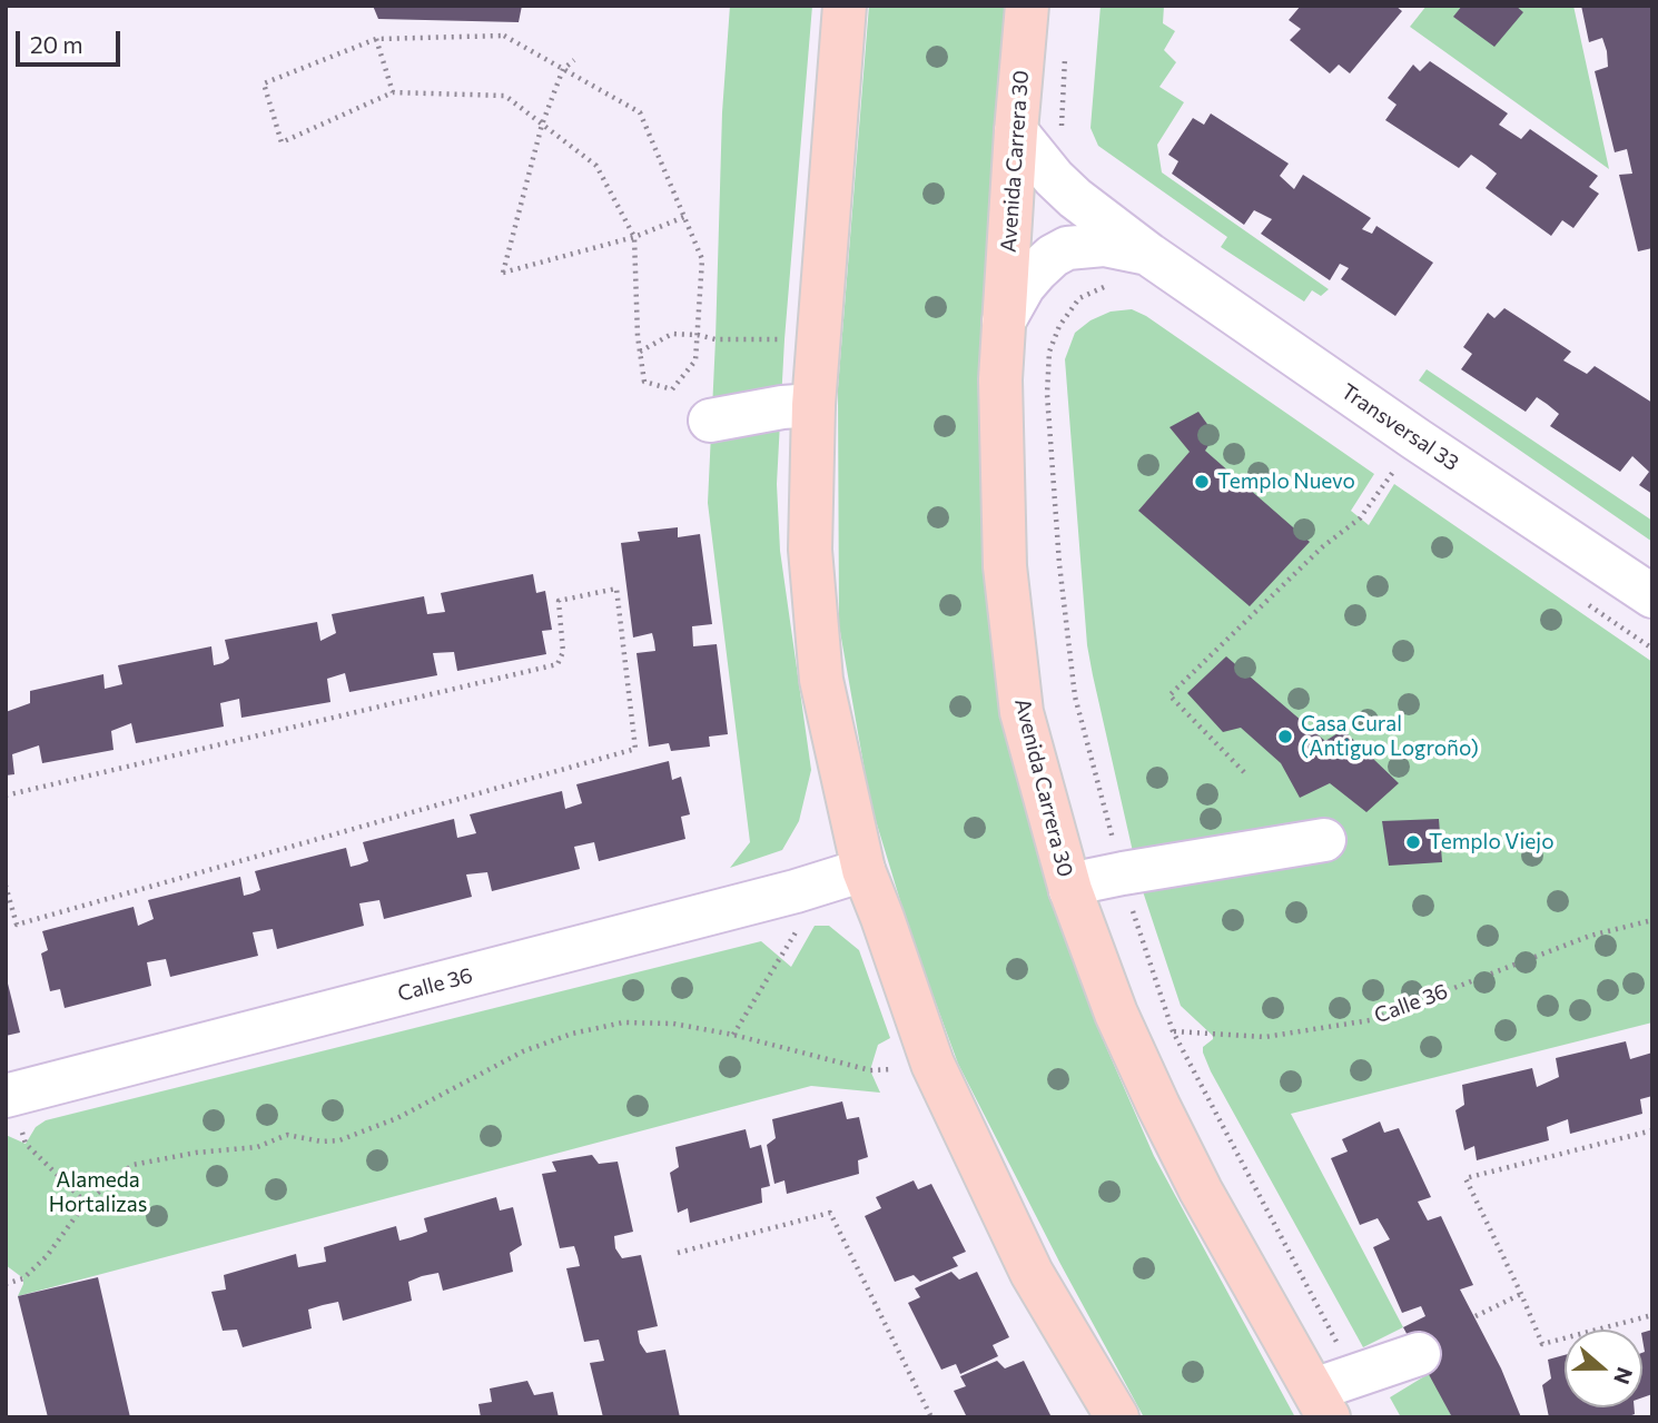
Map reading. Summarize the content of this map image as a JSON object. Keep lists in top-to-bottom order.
{
  "streets": {
    "main road": ["Avenida Carrera 30"],
    "street": ["Transversal 33", "Calle 36"]
  },
  "crossings": [
    ["Avenida Carrera 30", "Transversal 33"]
  ],
  "parks": ["Alameda Hortalizas"],
  "places": ["Templo Nuevo", "Casa Cural (Antiguo Logroño)", "Templo Viejo"],
  "scale_bar": "20 m",
  "north": "right"
}
